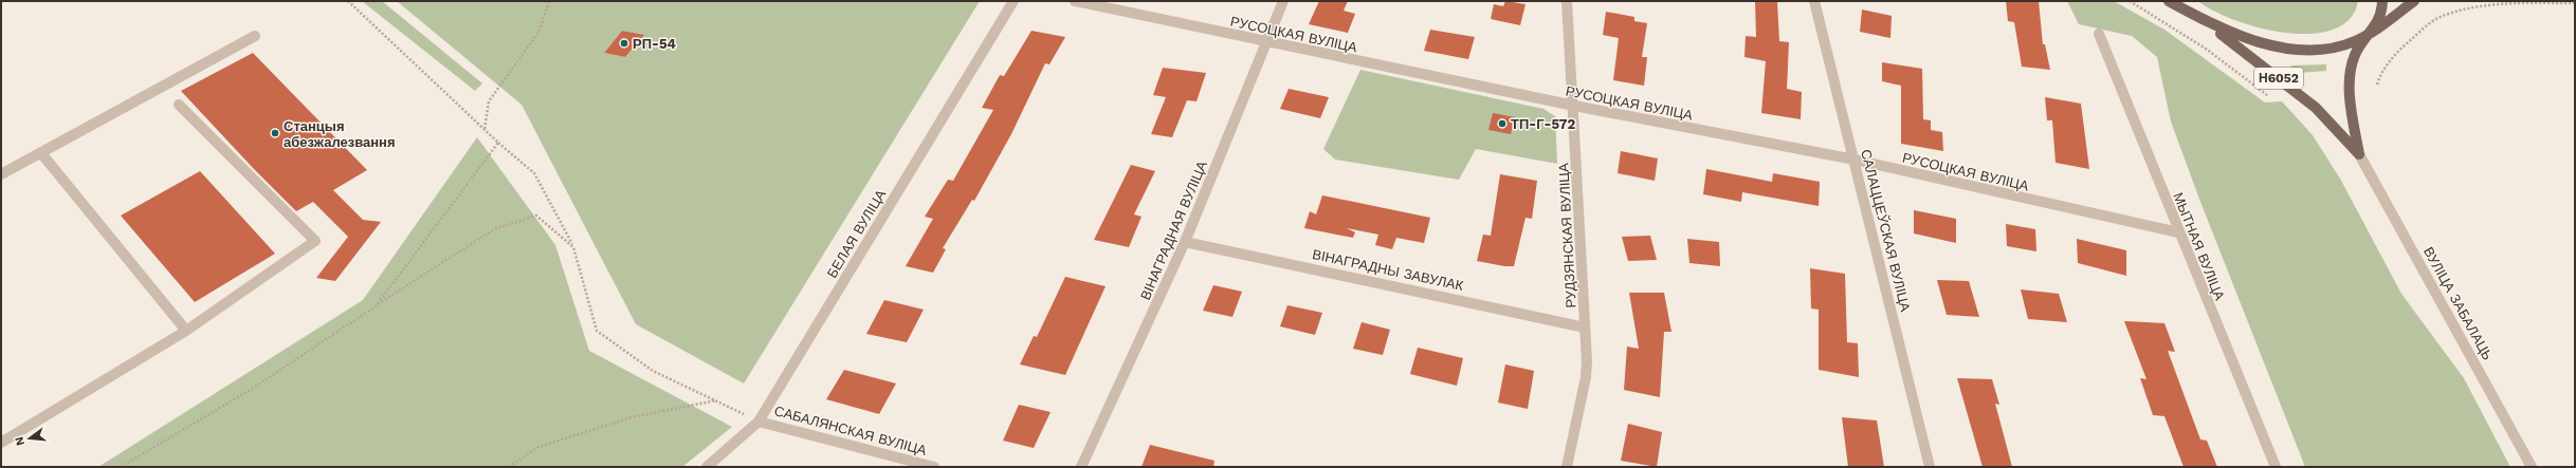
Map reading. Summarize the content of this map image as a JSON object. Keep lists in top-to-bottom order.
{
  "streets": {
    "main road": ["Н6052"],
    "street": [
      "РУСОЦКАЯ ВУЛІЦА",
      "ВІНАГРАДНАЯ ВУЛІЦА",
      "САЛАЦЦЕЎСКАЯ ВУЛІЦА",
      "БЕЛАЯ ВУЛІЦА",
      "РУДЗЯНСКАЯ ВУЛІЦА",
      "МЫТНАЯ ВУЛІЦА",
      "ВІНАГРАДНЫ ЗАВУЛАК",
      "ВУЛІЦА ЗАБАЛАЦЬ",
      "САБАЛЯНСКАЯ ВУЛІЦА"
    ]
  },
  "crossings": [
    ["РУСОЦКАЯ ВУЛІЦА", "ВІНАГРАДНАЯ ВУЛІЦА"],
    ["РУСОЦКАЯ ВУЛІЦА", "САЛАЦЦЕЎСКАЯ ВУЛІЦА"],
    ["РУСОЦКАЯ ВУЛІЦА", "РУДЗЯНСКАЯ ВУЛІЦА"],
    ["РУСОЦКАЯ ВУЛІЦА", "МЫТНАЯ ВУЛІЦА"],
    ["Н6052", "ВУЛІЦА ЗАБАЛАЦЬ"],
    ["ВІНАГРАДНАЯ ВУЛІЦА", "ВІНАГРАДНЫ ЗАВУЛАК"],
    ["БЕЛАЯ ВУЛІЦА", "САБАЛЯНСКАЯ ВУЛІЦА"],
    ["РУДЗЯНСКАЯ ВУЛІЦА", "ВІНАГРАДНЫ ЗАВУЛАК"]
  ],
  "places": ["РП-54", "ТП-Г-572", "Станцыя абезжалезвання"],
  "north": "left"
}
